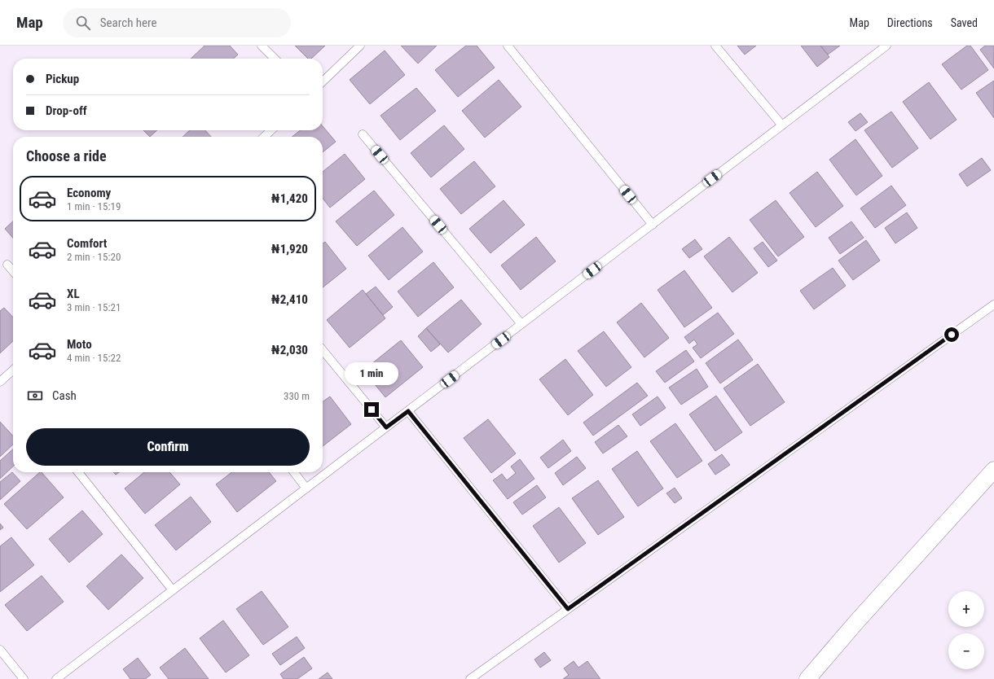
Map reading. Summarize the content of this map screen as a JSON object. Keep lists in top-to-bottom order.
{
  "page": {
    "header": "Map",
    "search": "Search here",
    "nav": ["Map", "Directions", "Saved"],
    "banner": ["Pickup", "Drop-off"],
    "heading": "Choose a ride",
    "list": [
      {
        "name": "Economy",
        "note": "1 min · 15:19",
        "value": "₦1,420"
      },
      {
        "name": "Comfort",
        "note": "2 min · 15:20",
        "value": "₦1,920"
      },
      {
        "name": "XL",
        "note": "3 min · 15:21",
        "value": "₦2,410"
      },
      {
        "name": "Moto",
        "note": "4 min · 15:22",
        "value": "₦2,030"
      }
    ],
    "bubble": "1 min",
    "pay": ["Cash", "330 m"],
    "buttons": "Confirm",
    "map_buttons": ["+", "−"]
  }
}
